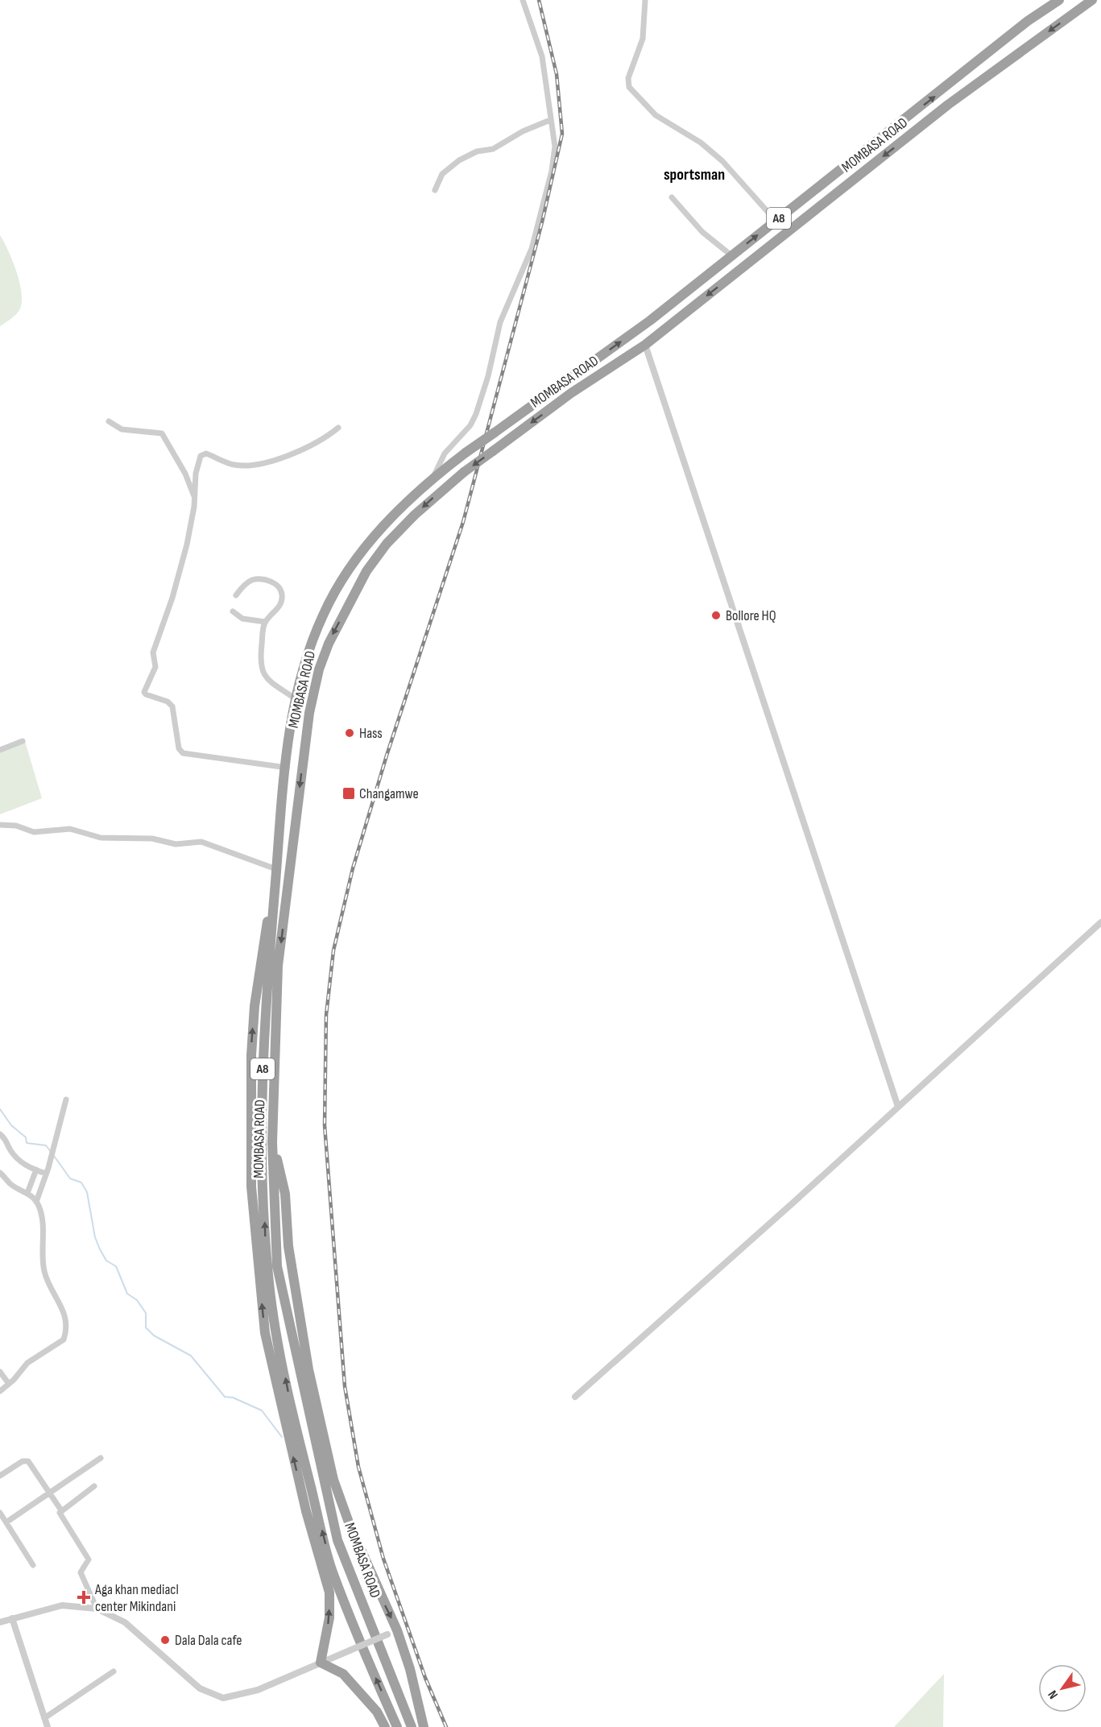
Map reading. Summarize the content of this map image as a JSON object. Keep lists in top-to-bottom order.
{
  "streets": {
    "highway": ["MOMBASA ROAD", "A8"]
  },
  "districts": ["sportsman"],
  "places": {
    "other": ["Bollore HQ", "Hass", "Dala Dala cafe"],
    "transit": ["Changamwe"],
    "health": ["Aga khan mediacl center Mikindani"]
  },
  "north": "bottom left"
}
